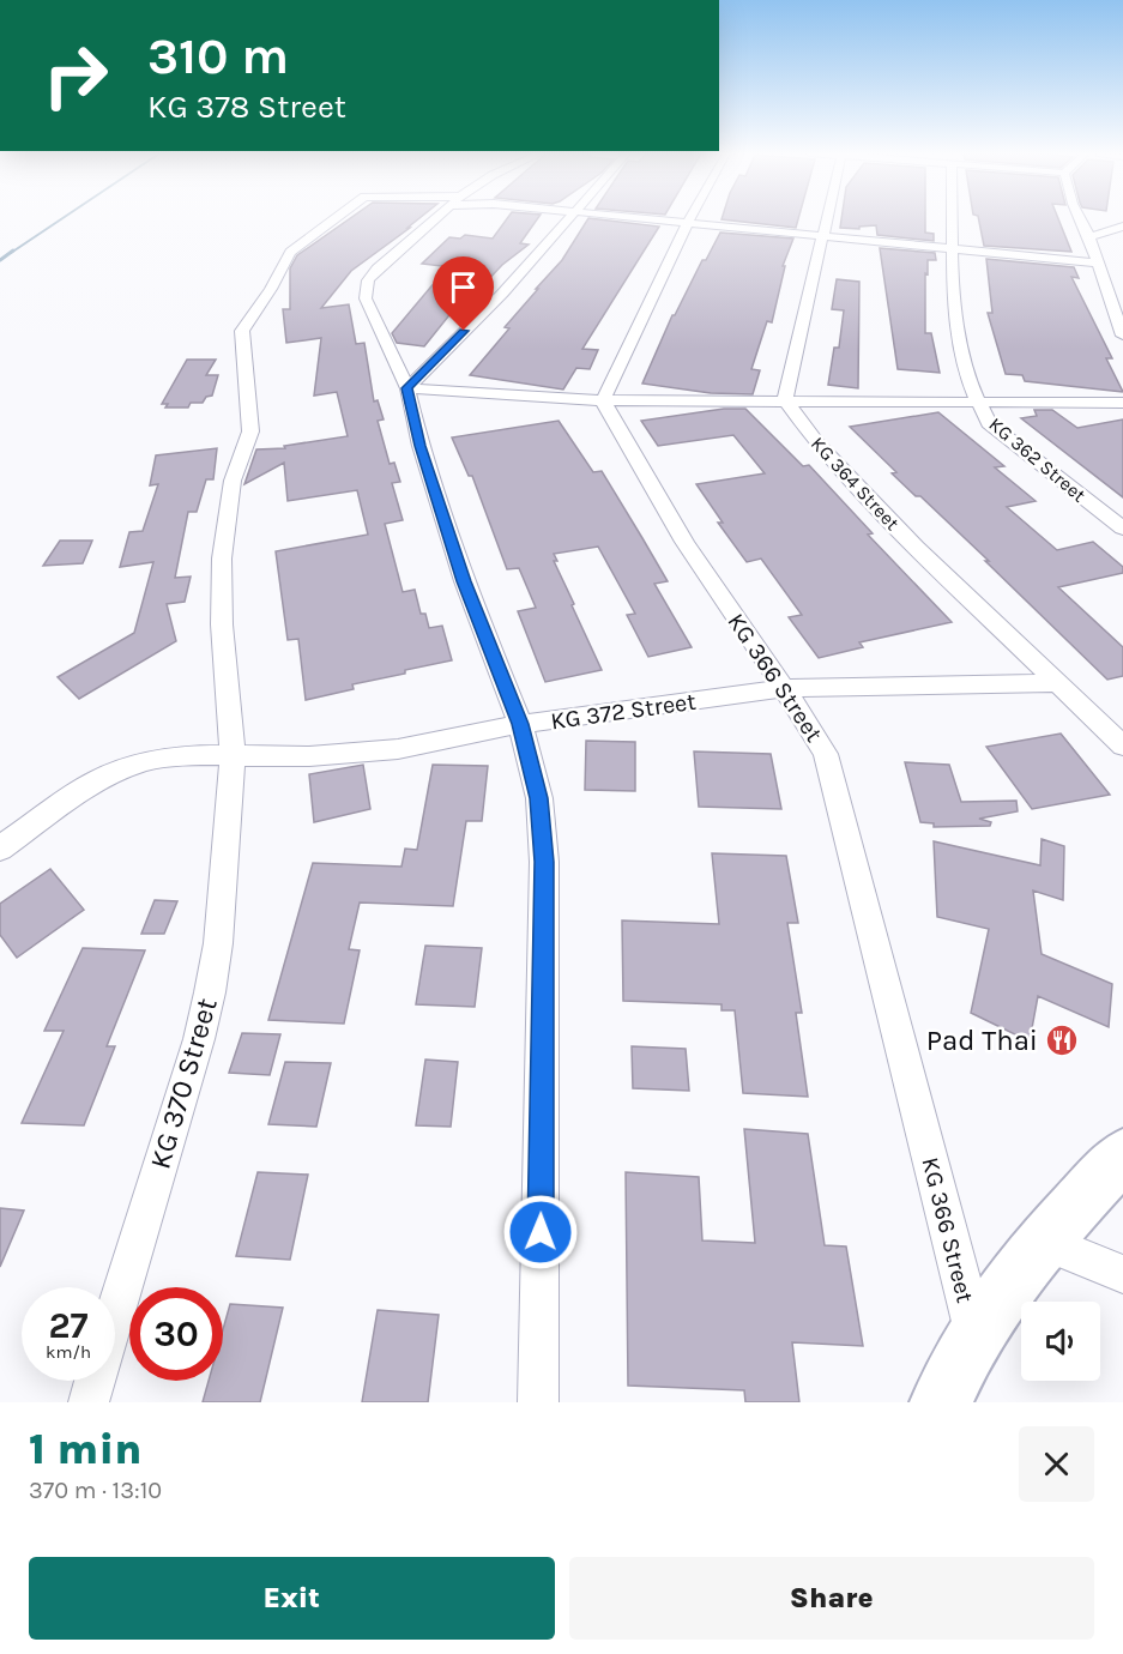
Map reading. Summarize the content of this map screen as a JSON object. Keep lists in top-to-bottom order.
{
  "streets": {
    "street": [
      "KG 362 Street",
      "KG 364 Street",
      "KG 366 Street",
      "KG 372 Street",
      "KG 370 Street"
    ]
  },
  "crossings": [
    ["KG 362 Street", "KG 370 Street"],
    ["KG 364 Street", "KG 372 Street"],
    ["KG 366 Street", "KG 372 Street"],
    ["KG 372 Street", "KG 370 Street"]
  ],
  "places": {
    "restaurant": ["Pad Thai"]
  },
  "page": {
    "turn": ["310 m", "KG 378 Street"],
    "speed": "27 km/h",
    "limit": "30",
    "heading": ["1 min", "370 m · 13:10"],
    "buttons": ["Exit", "Share"]
  }
}
